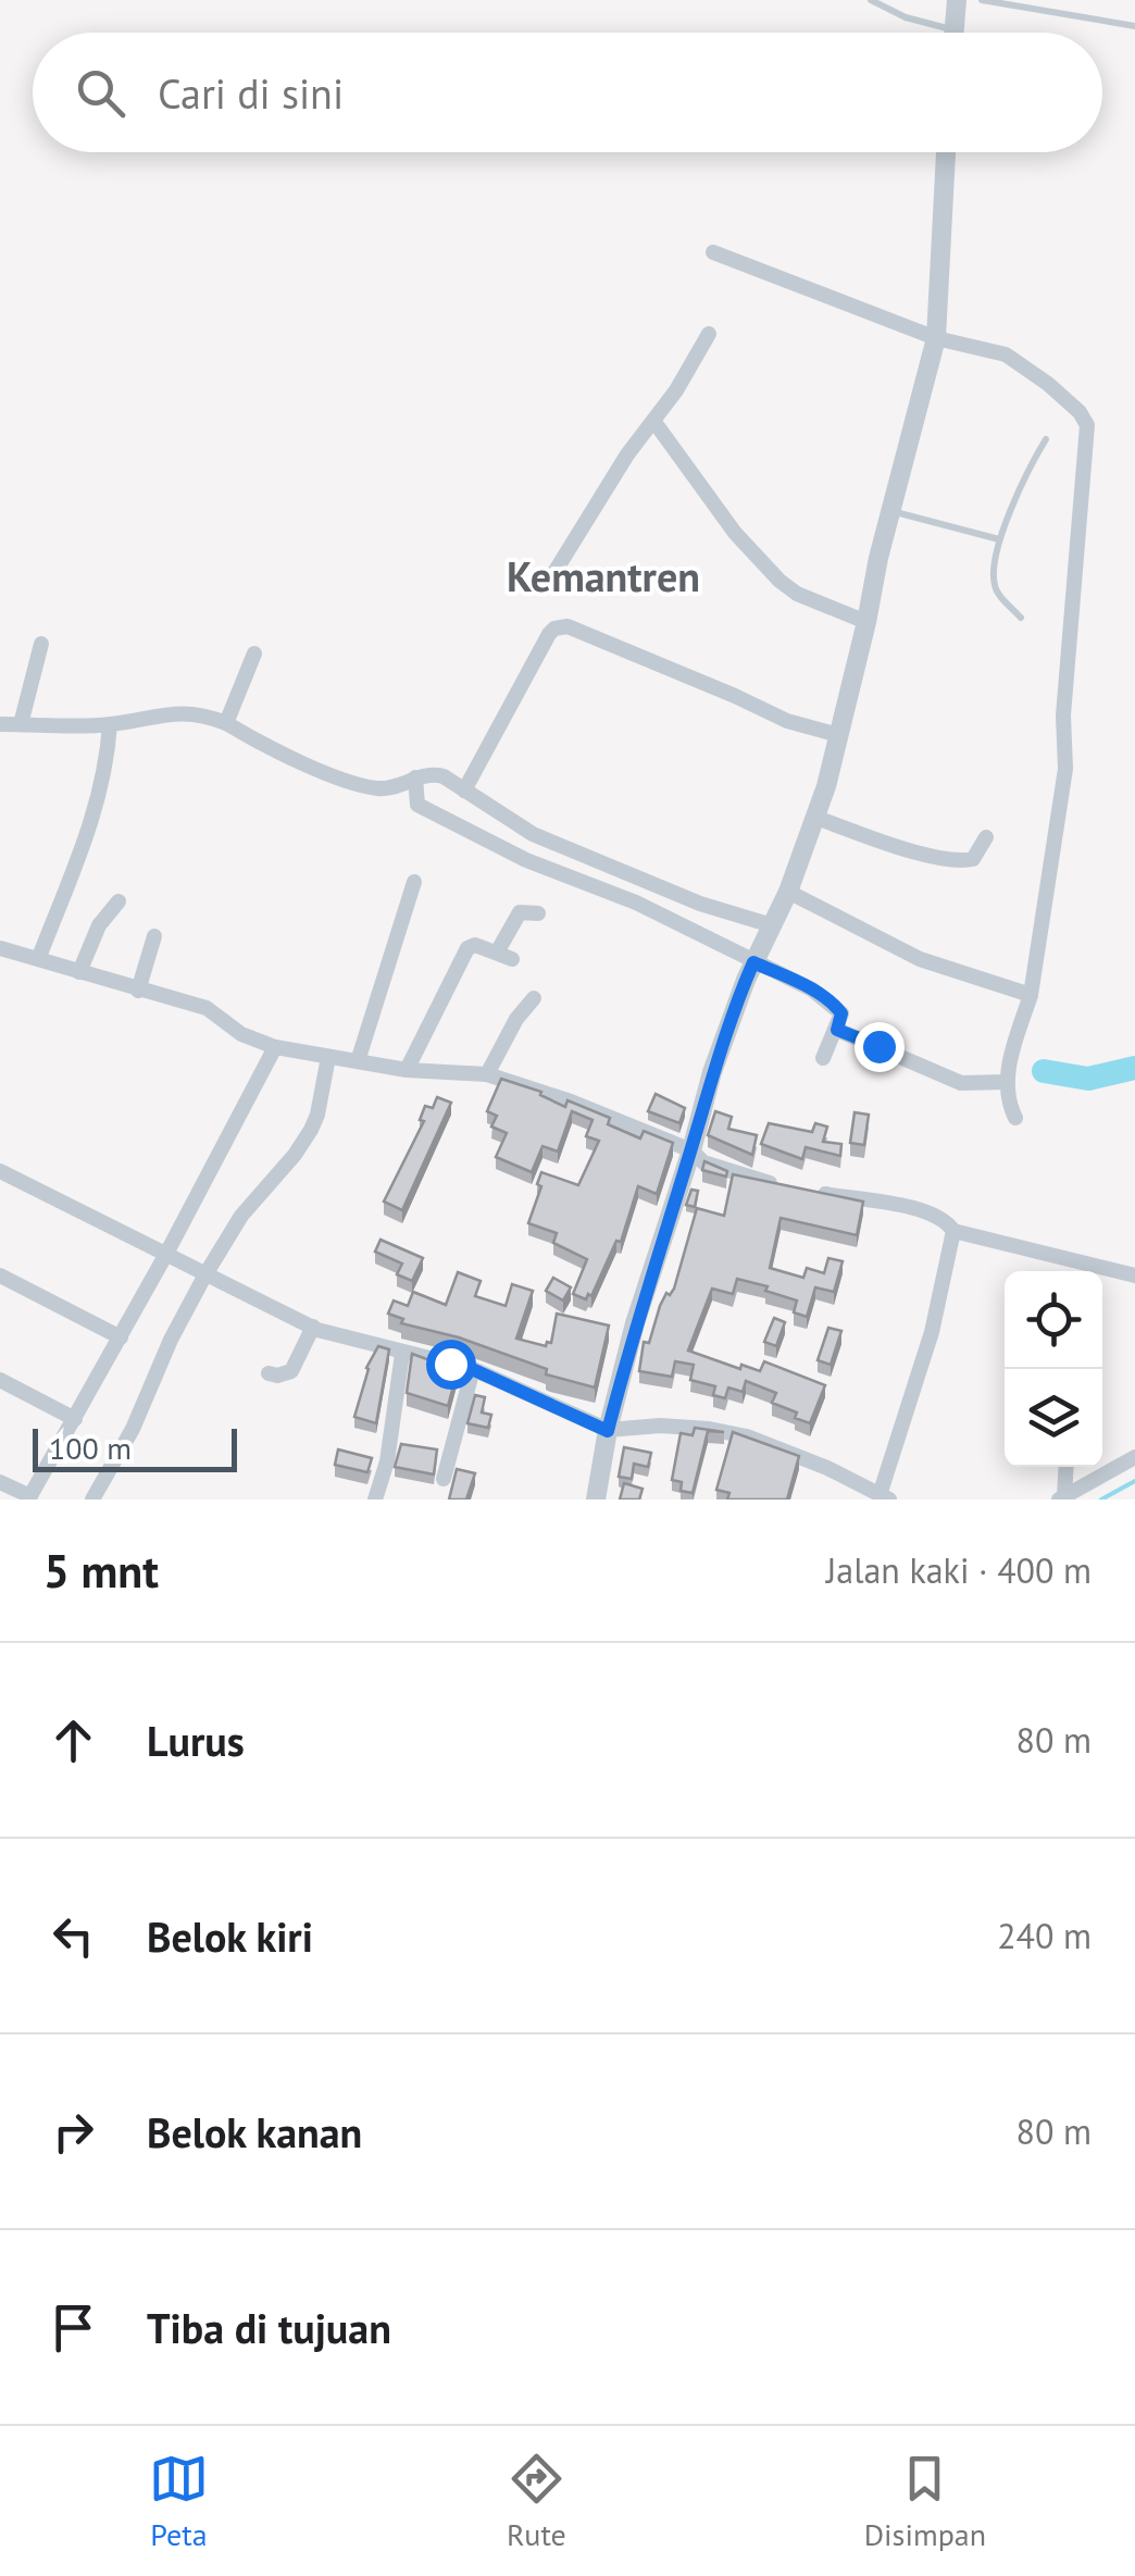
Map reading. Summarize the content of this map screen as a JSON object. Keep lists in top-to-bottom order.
{
  "districts": ["Kemantren"],
  "scale_bar": "100 m",
  "page": {
    "search": "Cari di sini",
    "scale": "100 m",
    "heading": ["5 mnt", "Jalan kaki · 400 m"],
    "list": [
      ["Lurus", "80 m"],
      ["Belok kiri", "240 m"],
      ["Belok kanan", "80 m"],
      "Tiba di tujuan"
    ],
    "nav": ["Peta", "Rute", "Disimpan"]
  }
}
